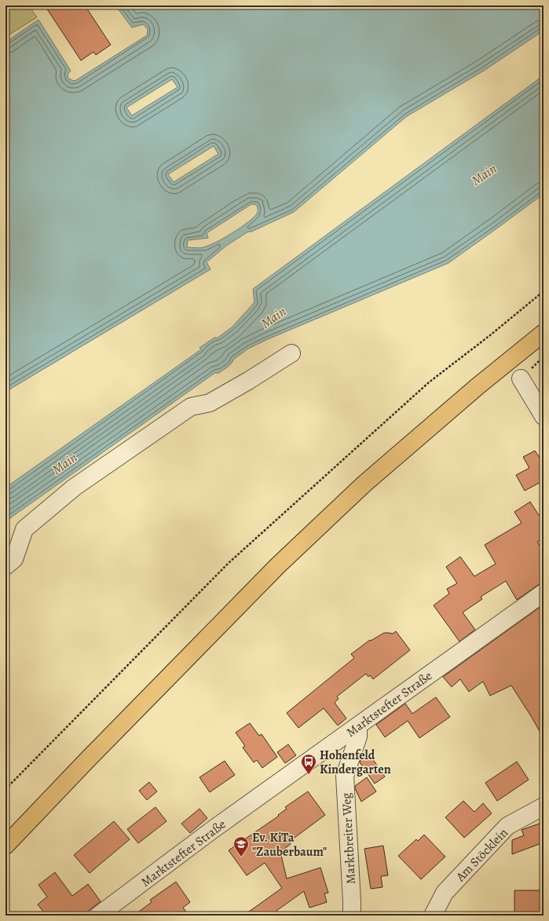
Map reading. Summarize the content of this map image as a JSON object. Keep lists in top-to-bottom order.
{
  "streets": {
    "street": ["Marktstefter Straße", "Marktbreiter Weg", "Am Stöcklein"]
  },
  "crossings": [
    ["Marktstefter Straße", "Marktbreiter Weg"]
  ],
  "water": ["Main"],
  "places": {
    "bus stop": ["Hohenfeld Kindergarten"],
    "school or university": ["Ev. KiTa \"Zauberbaum\""]
  }
}
